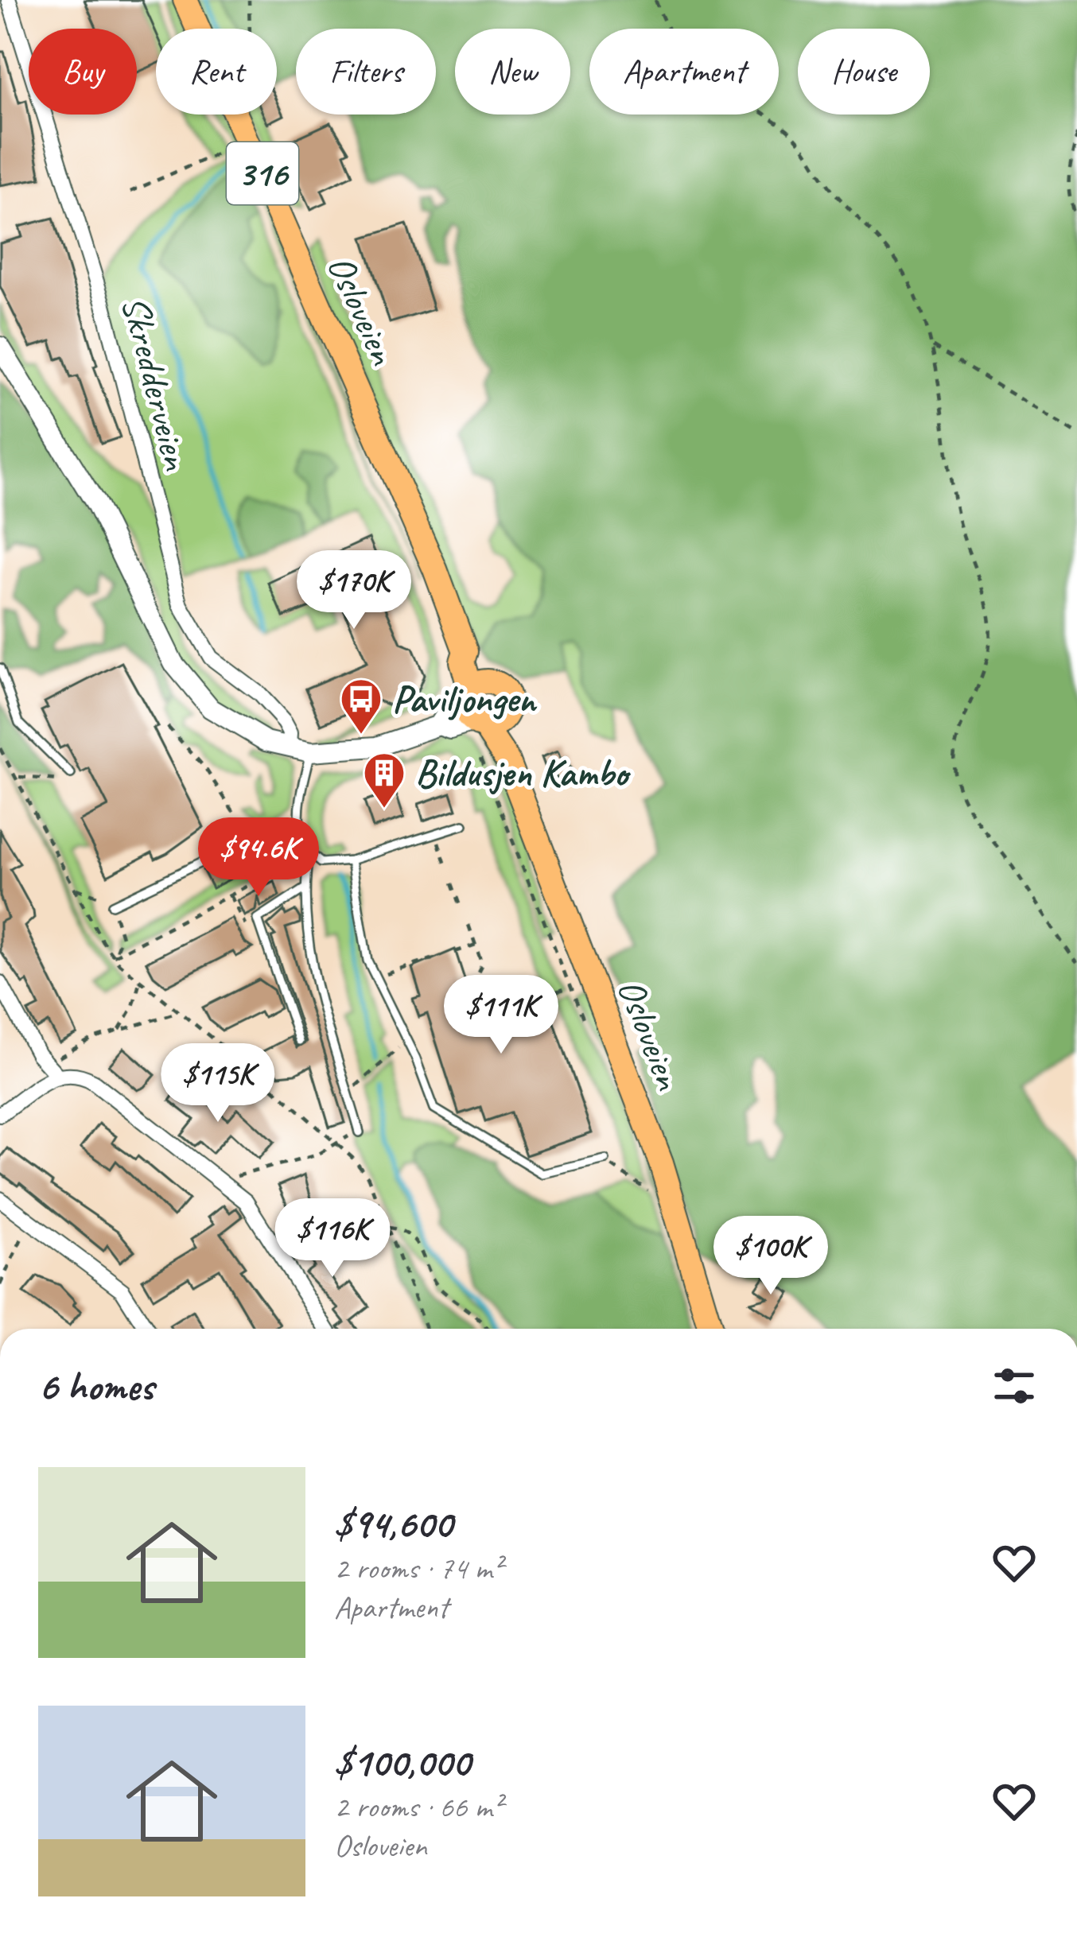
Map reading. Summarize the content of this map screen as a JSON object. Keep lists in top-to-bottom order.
{
  "streets": {
    "main road": ["316", "Osloveien"],
    "street": ["Skredderveien"]
  },
  "places": {
    "bus stop": ["Paviljongen"],
    "building": ["Bildusjen Kambo"]
  },
  "page": {
    "chip": [
      "Buy",
      "Rent",
      "Filters",
      "New",
      "Apartment",
      "House"
    ],
    "price": [
      "$170K",
      "$94.6K",
      "$111K",
      "$115K",
      "$116K",
      "$100K"
    ],
    "heading": "6 homes",
    "list": [
      {
        "name": "$94,600",
        "note": "2 rooms · 74 m² · Apartment"
      },
      {
        "name": "$100,000",
        "note": "2 rooms · 66 m² · Osloveien"
      }
    ]
  }
}
